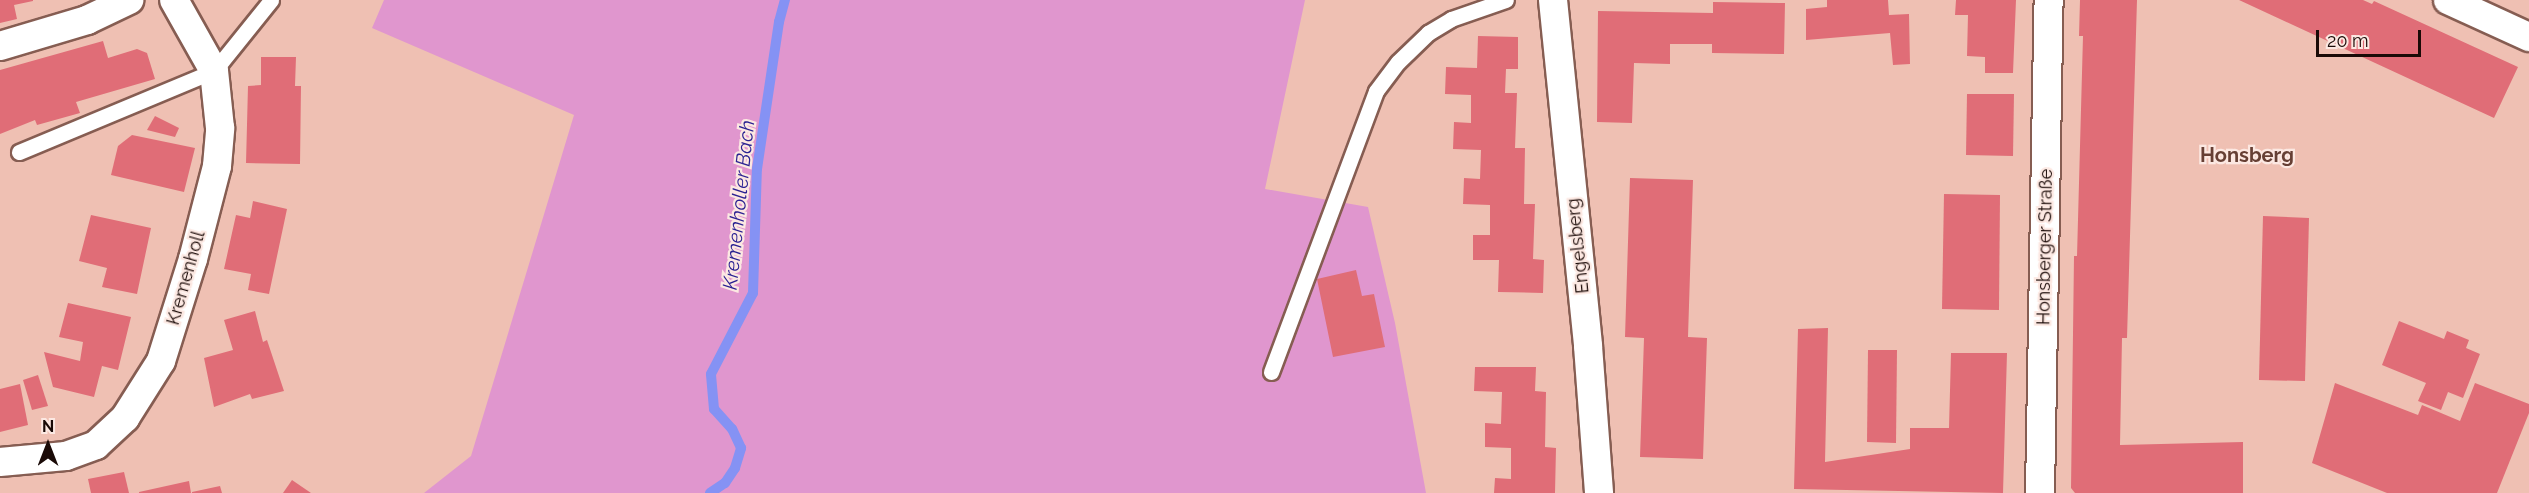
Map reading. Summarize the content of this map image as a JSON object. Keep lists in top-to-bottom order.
{
  "streets": {
    "street": ["Engelsberg", "Honsberger Straße", "Kremenholl"]
  },
  "districts": ["Honsberg"],
  "water": ["Kremenholler Bach"],
  "scale_bar": "20 m",
  "north": "top"
}
